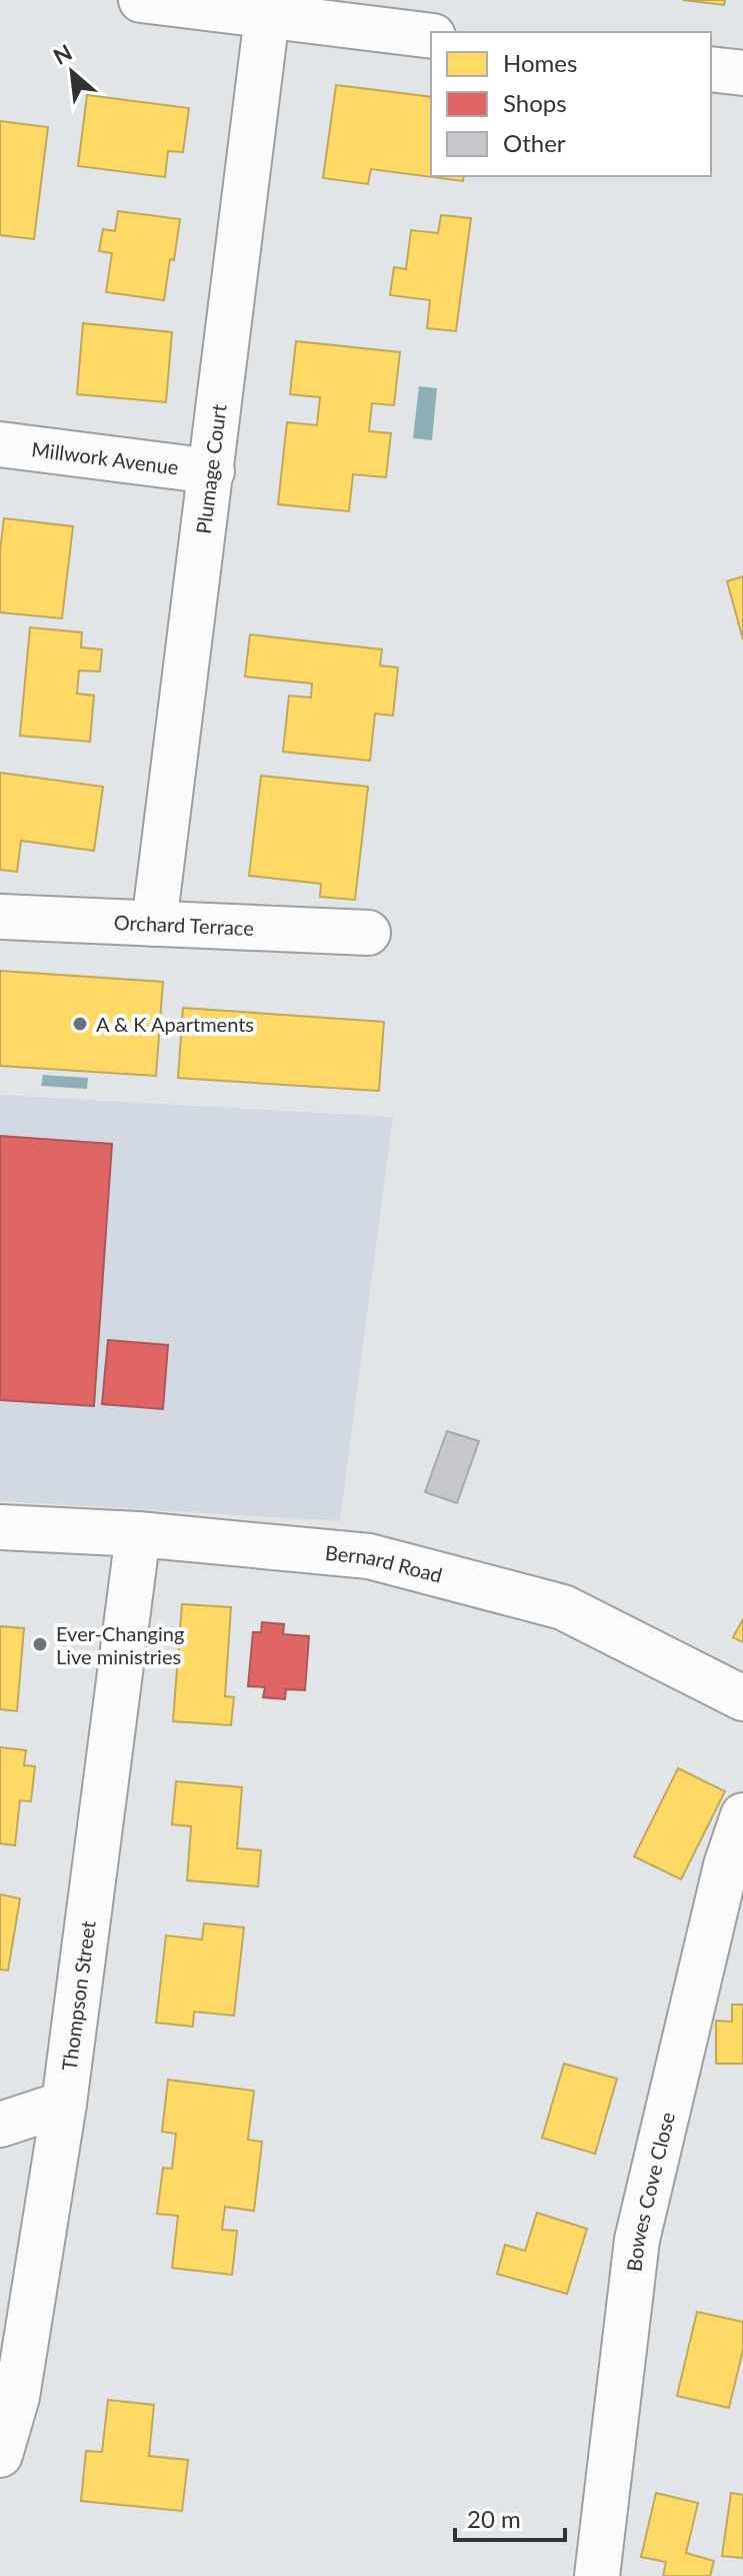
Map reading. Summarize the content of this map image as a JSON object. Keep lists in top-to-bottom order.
{
  "streets": {
    "street": [
      "Millwork Avenue",
      "Plumage Court",
      "Orchard Terrace",
      "Bernard Road",
      "Thompson Street",
      "Bowes Cove Close"
    ]
  },
  "crossings": [
    ["Millwork Avenue", "Plumage Court"],
    ["Plumage Court", "Orchard Terrace"],
    ["Bernard Road", "Thompson Street"]
  ],
  "places": ["A & K Apartments", "Ever-Changing Live ministries"],
  "legend": ["Homes", "Shops", "Other"],
  "scale_bar": "20 m",
  "north": "top left"
}
